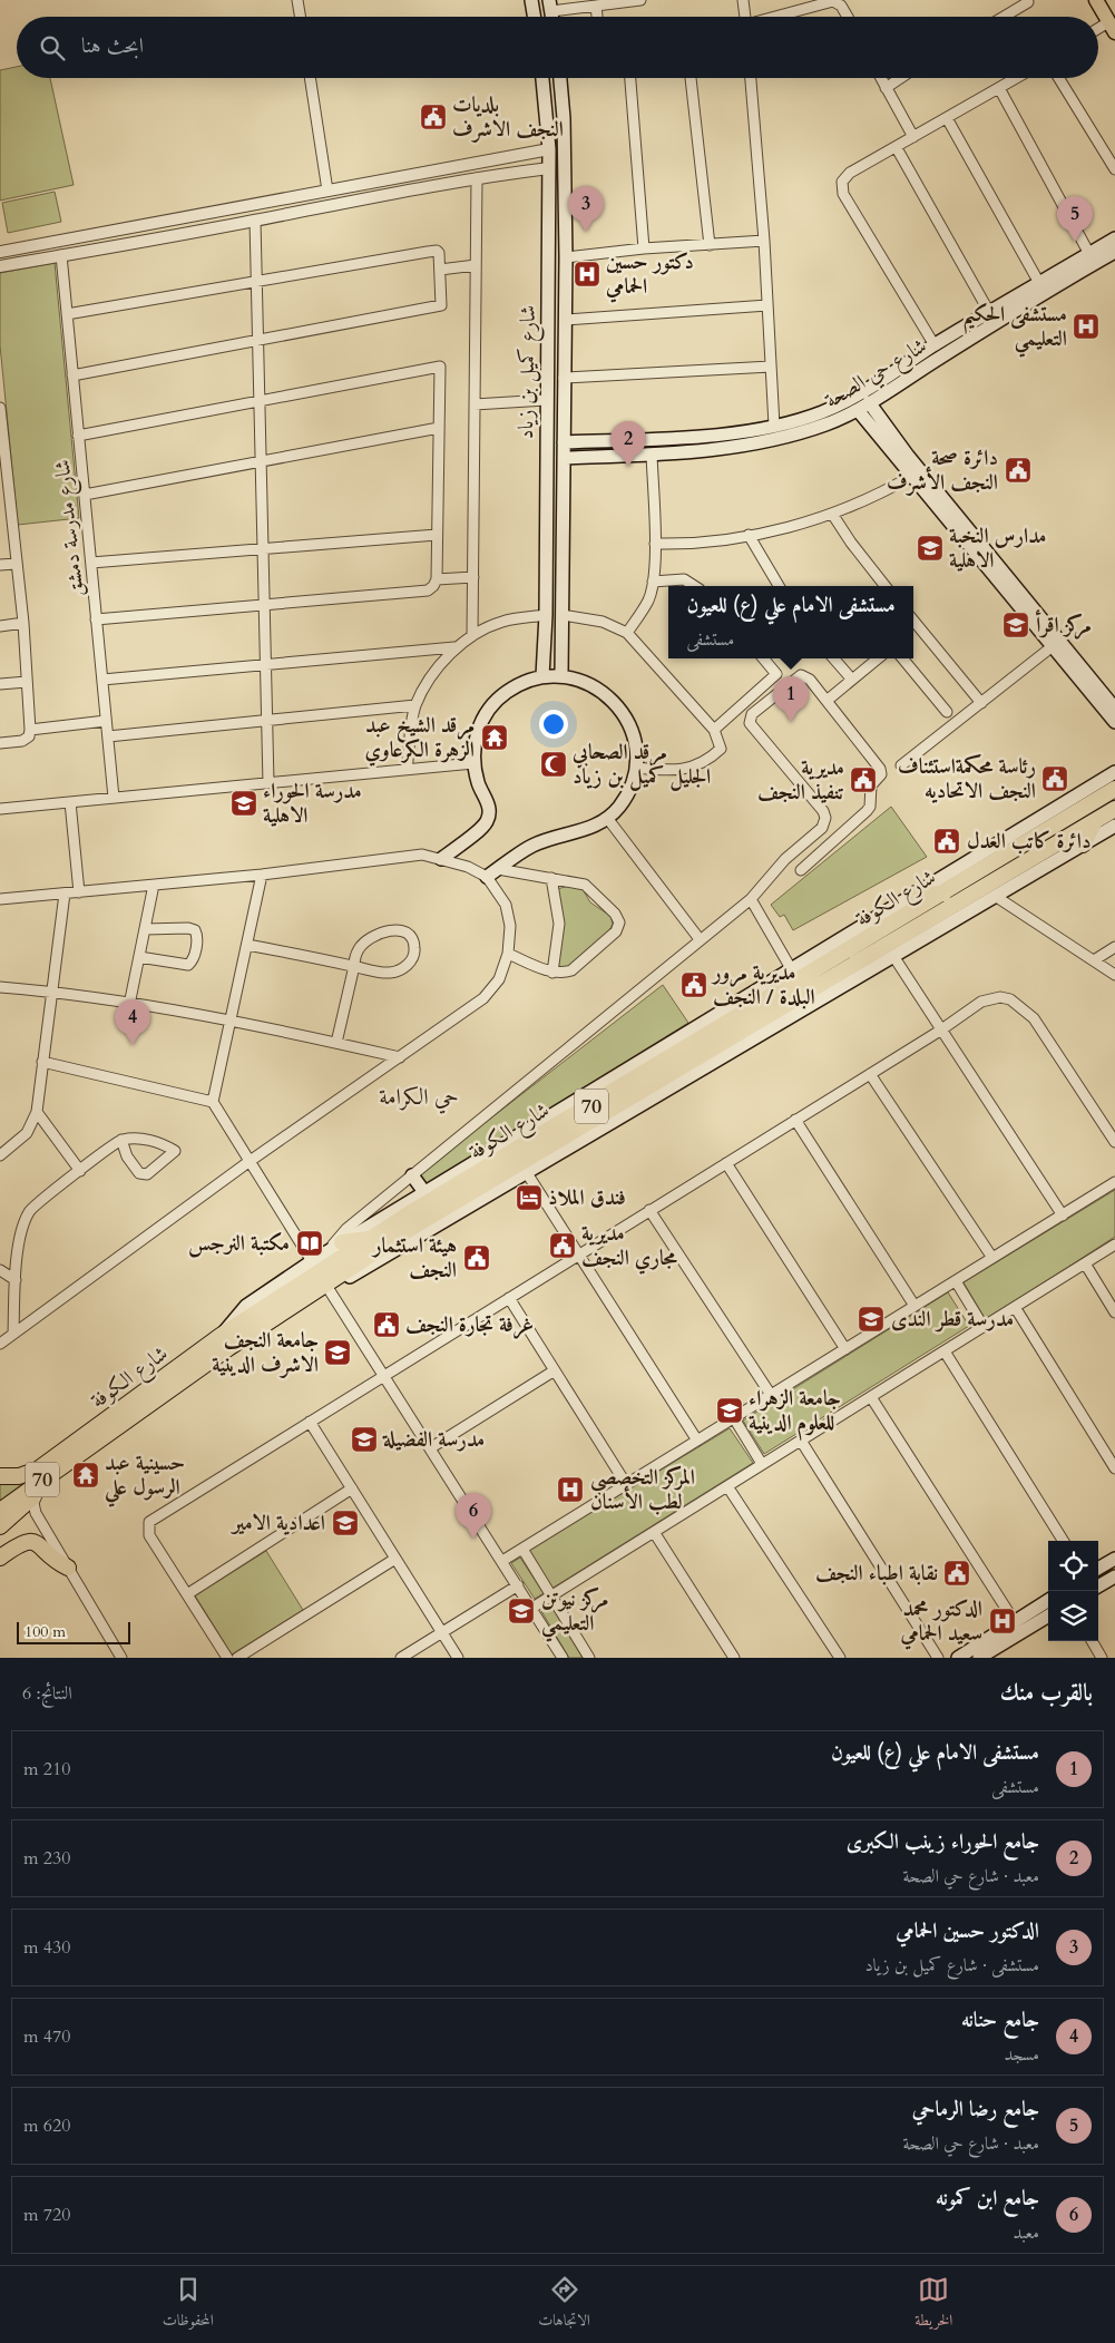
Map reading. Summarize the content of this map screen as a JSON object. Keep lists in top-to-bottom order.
{
  "streets": {
    "highway": ["شارع الكوفة", "70"],
    "main road": ["شارع كميل بن زياد", "شارع حي الصحة"],
    "street": ["شارع مدرسة دمشق"]
  },
  "crossings": [
    ["شارع كميل بن زياد", "شارع حي الصحة"],
    ["شارع الكوفة", "70"]
  ],
  "districts": ["حي الكرامة"],
  "places": {
    "public building": [
      "بلديات النجف الاشرف",
      "دائرة صحة النجف الأشرف",
      "رئاسة محكمةاستئناف النجف الاتحاديه",
      "مديرية تنفيذ النجف",
      "دائرة كاتب العدل",
      "مديرية مرور البلدة / النجف",
      "مديرية مجاري النجف",
      "هيئة استثمار النجف",
      "غرفة تجارة النجف",
      "نقابة اطباء النجف"
    ],
    "hospital": [
      "دكتور حسين الحمامي",
      "مستشفى الحكيم التعليمي",
      "المركز التخصصي لطب الأسنان",
      "الدكتور محمد سعيد الحمامي"
    ],
    "school or university": [
      "مدارس النخبة الاهلية",
      "مركز اقرأ",
      "مدرسة الحوراء الاهلية",
      "مدرسة قطر الندى",
      "جامعة النجف الاشرف الدينية",
      "جامعة الزهراء للعلوم الدينية",
      "مدرسة الفضيلة",
      "اعدادية الامير",
      "مركز نيوتن التعليمي"
    ],
    "temple": ["مرقد الشيخ عبد الزهرة الكرعاوي", "حسينية عبد الرسول علي"],
    "mosque": ["مرقد الصحابي الجليل كميل بن زياد"],
    "hotel": ["فندق الملاذ"],
    "library": ["مكتبة النرجس"]
  },
  "scale_bar": "100 m",
  "page": {
    "search": "ابحث هنا",
    "pins": [
      "3",
      "5",
      "2",
      "1",
      "4",
      "6"
    ],
    "popup": ["مستشفى الامام علي (ع) للعيون", "مستشفى"],
    "scale": "100 m",
    "heading": ["بالقرب منك", "النتائج: 6"],
    "list": [
      {
        "mark": "1",
        "name": "مستشفى الامام علي (ع) للعيون",
        "note": "مستشفى",
        "value": "210 m"
      },
      {
        "mark": "2",
        "name": "جامع الحوراء زينب الكبرى",
        "note": "معبد · شارع حي الصحة",
        "value": "230 m"
      },
      {
        "mark": "3",
        "name": "الدكتور حسين الحمامي",
        "note": "مستشفى · شارع كميل بن زياد",
        "value": "430 m"
      },
      {
        "mark": "4",
        "name": "جامع حنانه",
        "note": "مسجد",
        "value": "470 m"
      },
      {
        "mark": "5",
        "name": "جامع رضا الرماحي",
        "note": "معبد · شارع حي الصحة",
        "value": "620 m"
      },
      {
        "mark": "6",
        "name": "جامع ابن كمونه",
        "note": "معبد",
        "value": "720 m"
      }
    ],
    "nav": ["الخريطة", "الاتجاهات", "المحفوظات"]
  }
}
